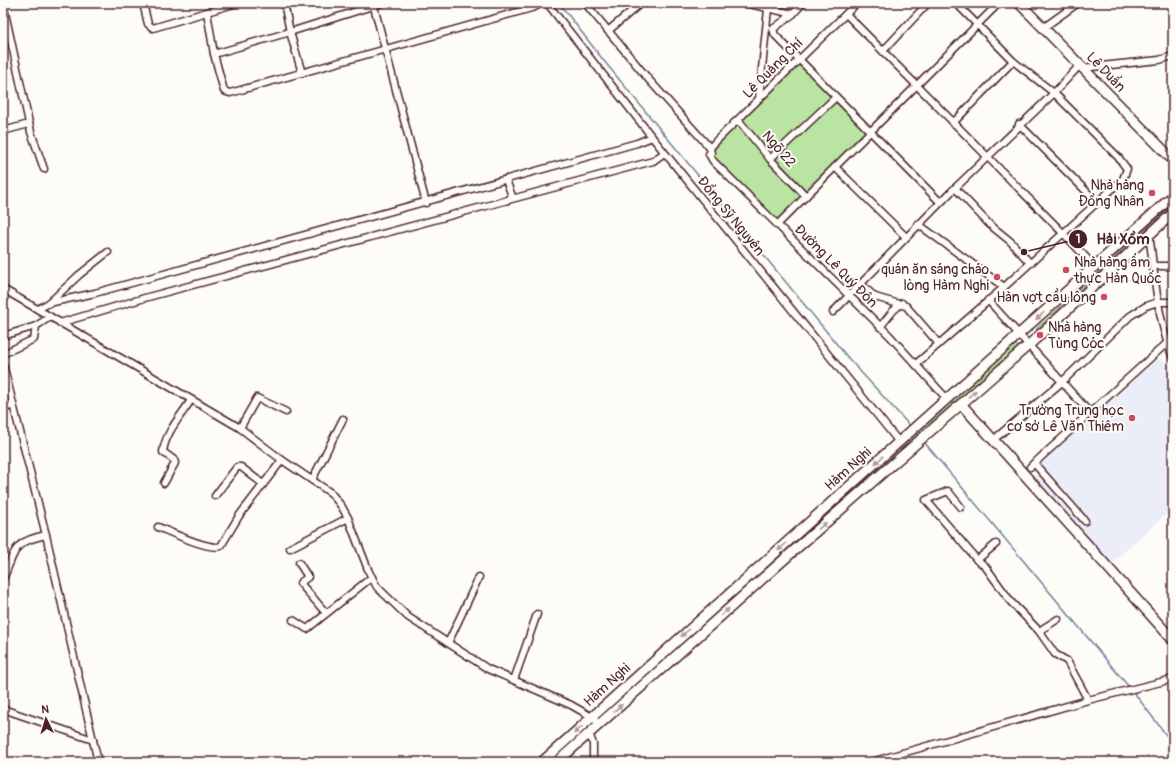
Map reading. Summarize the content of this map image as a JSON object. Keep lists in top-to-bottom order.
{
  "streets": {
    "main road": ["Lê Duẩn", "Hàm Nghi"],
    "street": [
      "Lê Quảng Chí",
      "Ngõ 22",
      "Đồng Sỹ Nguyên",
      "Đường Lê Quý Đôn"
    ]
  },
  "crossings": [
    ["Lê Quảng Chí", "Ngõ 22"],
    ["Lê Quảng Chí", "Đường Lê Quý Đôn"],
    ["Đồng Sỹ Nguyên", "Hàm Nghi"],
    ["Đường Lê Quý Đôn", "Hàm Nghi"]
  ],
  "places": [
    "Nhà hàng Đồng Nhân",
    "Hải Xồm",
    "Nhà hàng ẩm thực Hàn Quốc",
    "quán ăn sáng cháo lòng Hàm Nghi",
    "Hàn vợt cầu lông",
    "Nhà hàng Tùng Cóc",
    "Trường Trung học cơ sở Lê Văn Thiêm"
  ],
  "north": "top"
}
